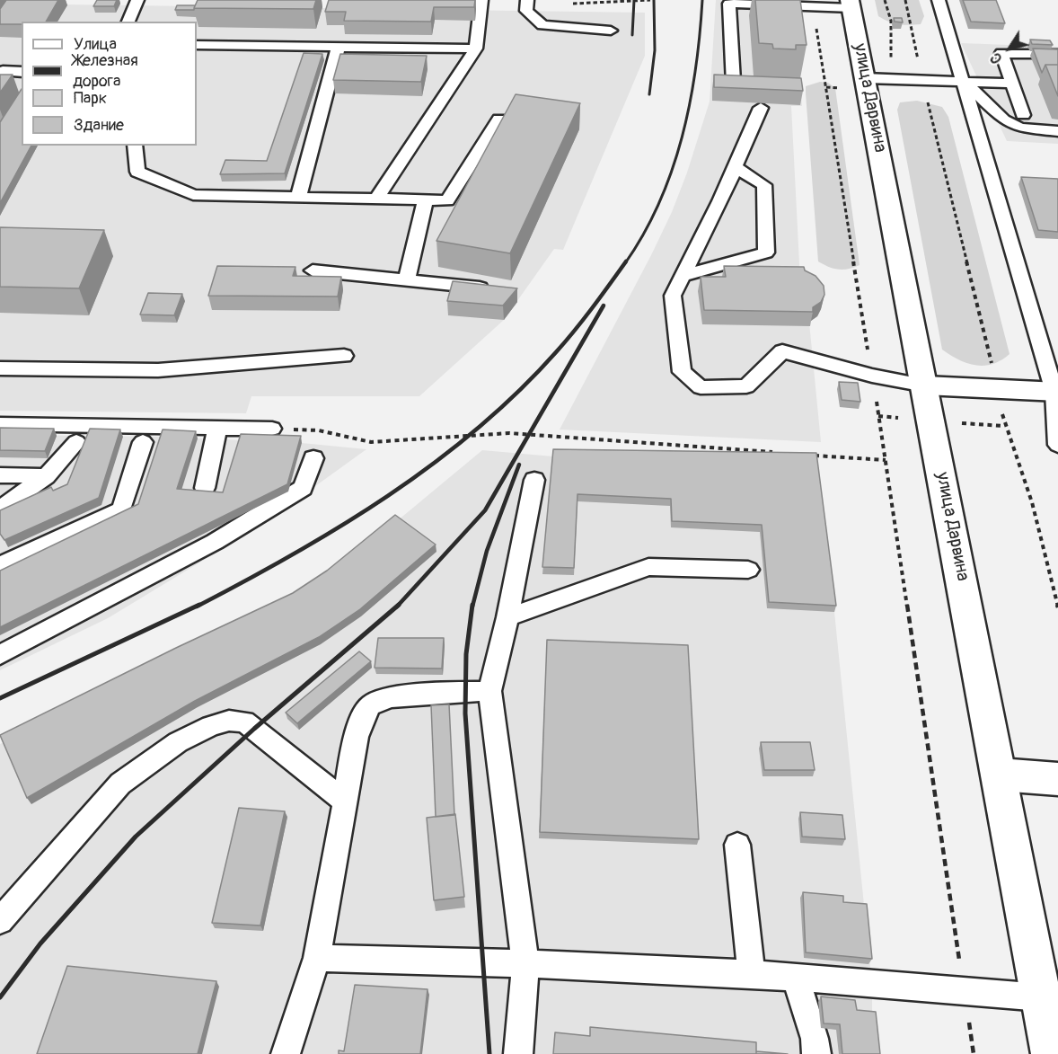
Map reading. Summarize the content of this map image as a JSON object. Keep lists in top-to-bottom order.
{
  "streets": {
    "main road": ["улица Дарвина"]
  },
  "legend": [
    "Улица",
    "Железная дорога",
    "Парк",
    "Здание"
  ],
  "north": "bottom left"
}
